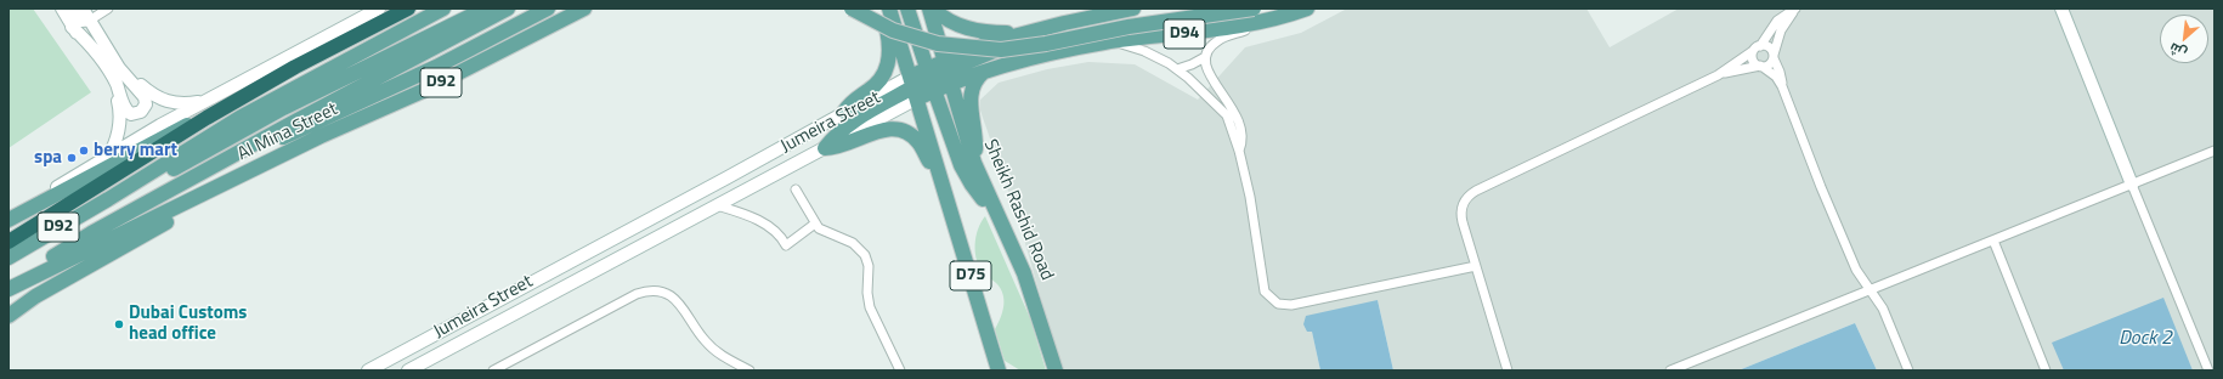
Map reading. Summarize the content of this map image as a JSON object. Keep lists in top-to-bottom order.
{
  "streets": {
    "main road": [
      "D94",
      "D92",
      "Jumeira Street",
      "Al Mina Street",
      "Sheikh Rashid Road",
      "D75"
    ]
  },
  "crossings": [
    ["Jumeira Street", "Sheikh Rashid Road"]
  ],
  "water": ["Dock 2"],
  "places": ["berry mart", "spa", "Dubai Customs head office"],
  "north": "bottom left"
}
